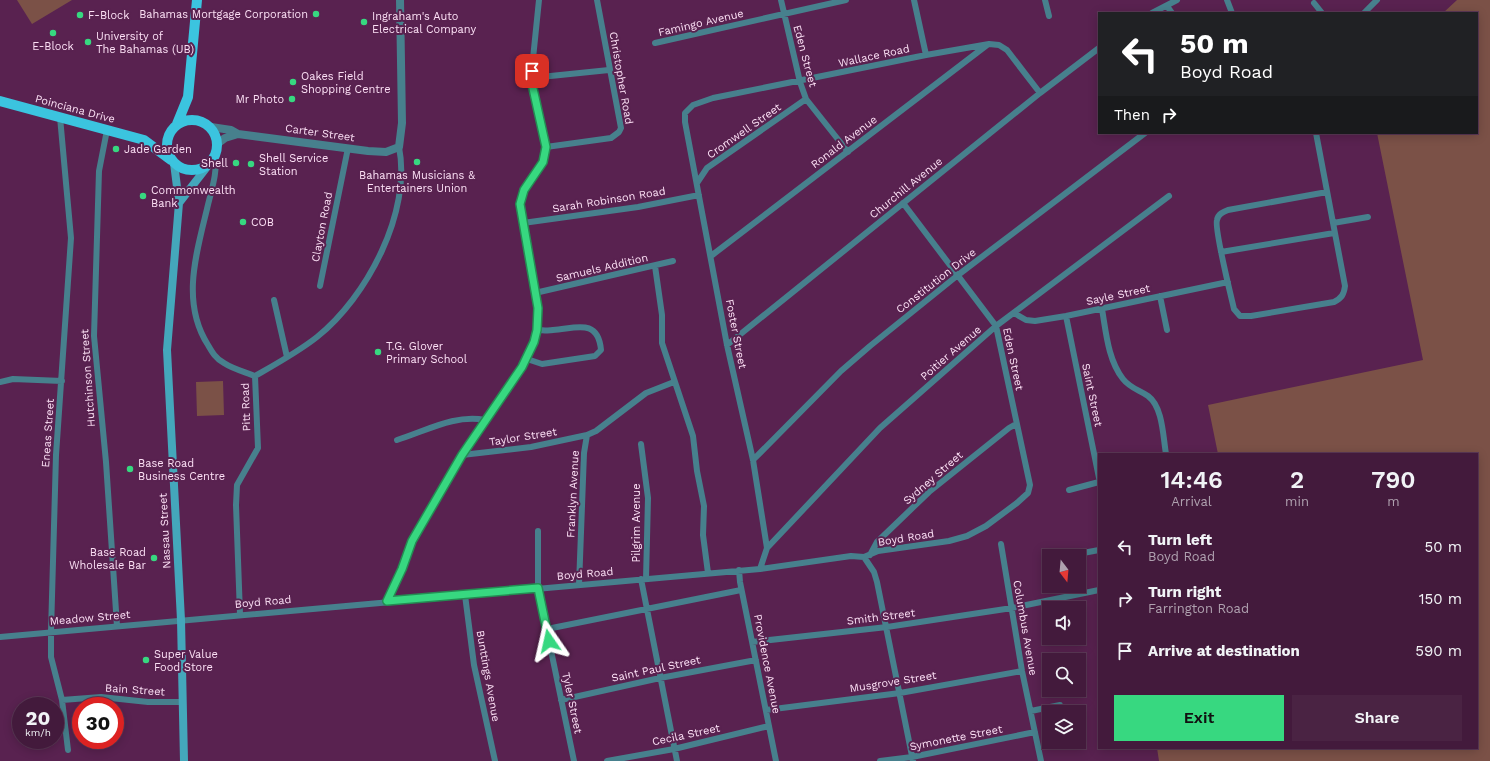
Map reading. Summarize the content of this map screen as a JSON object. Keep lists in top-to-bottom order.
{
  "streets": {
    "main road": ["Poinciana Drive", "Nassau Street"],
    "street": [
      "Famingo Avenue",
      "Eden Street",
      "Wallace Road",
      "Christopher Road",
      "Cromwell Street",
      "Carter Street",
      "Ronald Avenue",
      "Churchill Avenue",
      "Sarah Robinson Road",
      "Clayton Road",
      "Samuels Addition",
      "Constitution Drive",
      "Sayle Street",
      "Foster Street",
      "Poitier Avenue",
      "Hutchinson Street",
      "Saint Street",
      "Pitt Road",
      "Eneas Street",
      "Taylor Street",
      "Sydney Street",
      "Franklyn Avenue",
      "Pilgrim Avenue",
      "Boyd Road",
      "Smith Street",
      "Meadow Street",
      "Columbus Avenue",
      "Providence Avenue",
      "Saint Paul Street",
      "Bunttings Avenue",
      "Musgrove Street",
      "Bain Street",
      "Tyler Street",
      "Cecila Street",
      "Symonette Street"
    ]
  },
  "crossings": [
    ["Famingo Avenue", "Eden Street"],
    ["Eden Street", "Wallace Road"],
    ["Eden Street", "Cromwell Street"],
    ["Eden Street", "Ronald Avenue"],
    ["Eden Street", "Churchill Avenue"],
    ["Eden Street", "Constitution Drive"],
    ["Eden Street", "Poitier Avenue"],
    ["Eden Street", "Sydney Street"],
    ["Eden Street", "Boyd Road"],
    ["Wallace Road", "Ronald Avenue"],
    ["Wallace Road", "Churchill Avenue"],
    ["Wallace Road", "Foster Street"],
    ["Poinciana Drive", "Hutchinson Street"],
    ["Poinciana Drive", "Eneas Street"],
    ["Cromwell Street", "Foster Street"],
    ["Carter Street", "Clayton Road"],
    ["Carter Street", "Pitt Road"],
    ["Carter Street", "Nassau Street"],
    ["Ronald Avenue", "Foster Street"],
    ["Churchill Avenue", "Foster Street"],
    ["Sarah Robinson Road", "Foster Street"],
    ["Constitution Drive", "Foster Street"],
    ["Sayle Street", "Poitier Avenue"],
    ["Sayle Street", "Saint Street"],
    ["Foster Street", "Poitier Avenue"],
    ["Foster Street", "Boyd Road"],
    ["Hutchinson Street", "Meadow Street"],
    ["Pitt Road", "Nassau Street"],
    ["Pitt Road", "Boyd Road"],
    ["Eneas Street", "Meadow Street"],
    ["Taylor Street", "Franklyn Avenue"],
    ["Sydney Street", "Boyd Road"],
    ["Franklyn Avenue", "Boyd Road"],
    ["Pilgrim Avenue", "Boyd Road"],
    ["Pilgrim Avenue", "Saint Paul Street"],
    ["Pilgrim Avenue", "Cecila Street"],
    ["Nassau Street", "Boyd Road"],
    ["Nassau Street", "Meadow Street"],
    ["Nassau Street", "Bain Street"],
    ["Boyd Road", "Meadow Street"],
    ["Boyd Road", "Providence Avenue"],
    ["Boyd Road", "Bunttings Avenue"],
    ["Boyd Road", "Tyler Street"],
    ["Smith Street", "Columbus Avenue"],
    ["Smith Street", "Providence Avenue"],
    ["Columbus Avenue", "Musgrove Street"],
    ["Columbus Avenue", "Symonette Street"],
    ["Providence Avenue", "Saint Paul Street"],
    ["Providence Avenue", "Musgrove Street"],
    ["Providence Avenue", "Cecila Street"],
    ["Saint Paul Street", "Tyler Street"]
  ],
  "places": [
    "Bahamas Mortgage Corporation",
    "F-Block",
    "Ingraham's Auto Electrical Company",
    "E-Block",
    "University of The Bahamas (UB)",
    "Oakes Field Shopping Centre",
    "Mr Photo",
    "Jade Garden",
    "Bahamas Musicians & Entertainers Union",
    "Shell",
    "Shell Service Station",
    "Commonwealth Bank",
    "COB",
    "T.G. Glover Primary School",
    "Base Road Business Centre",
    "Base Road Wholesale Bar",
    "Super Value Food Store"
  ],
  "north": "bottom",
  "page": {
    "turn": ["50 m", "Boyd Road"],
    "then": "Then",
    "eta": [
      "14:46",
      "Arrival",
      "2",
      "min",
      "790",
      "m"
    ],
    "list": [
      {
        "name": "Turn left",
        "note": "Boyd Road",
        "value": "50 m"
      },
      {
        "name": "Turn right",
        "note": "Farrington Road",
        "value": "150 m"
      },
      {
        "name": "Arrive at destination",
        "value": "590 m"
      }
    ],
    "buttons": ["Exit", "Share"],
    "speed": "20 km/h",
    "limit": "30"
  }
}
